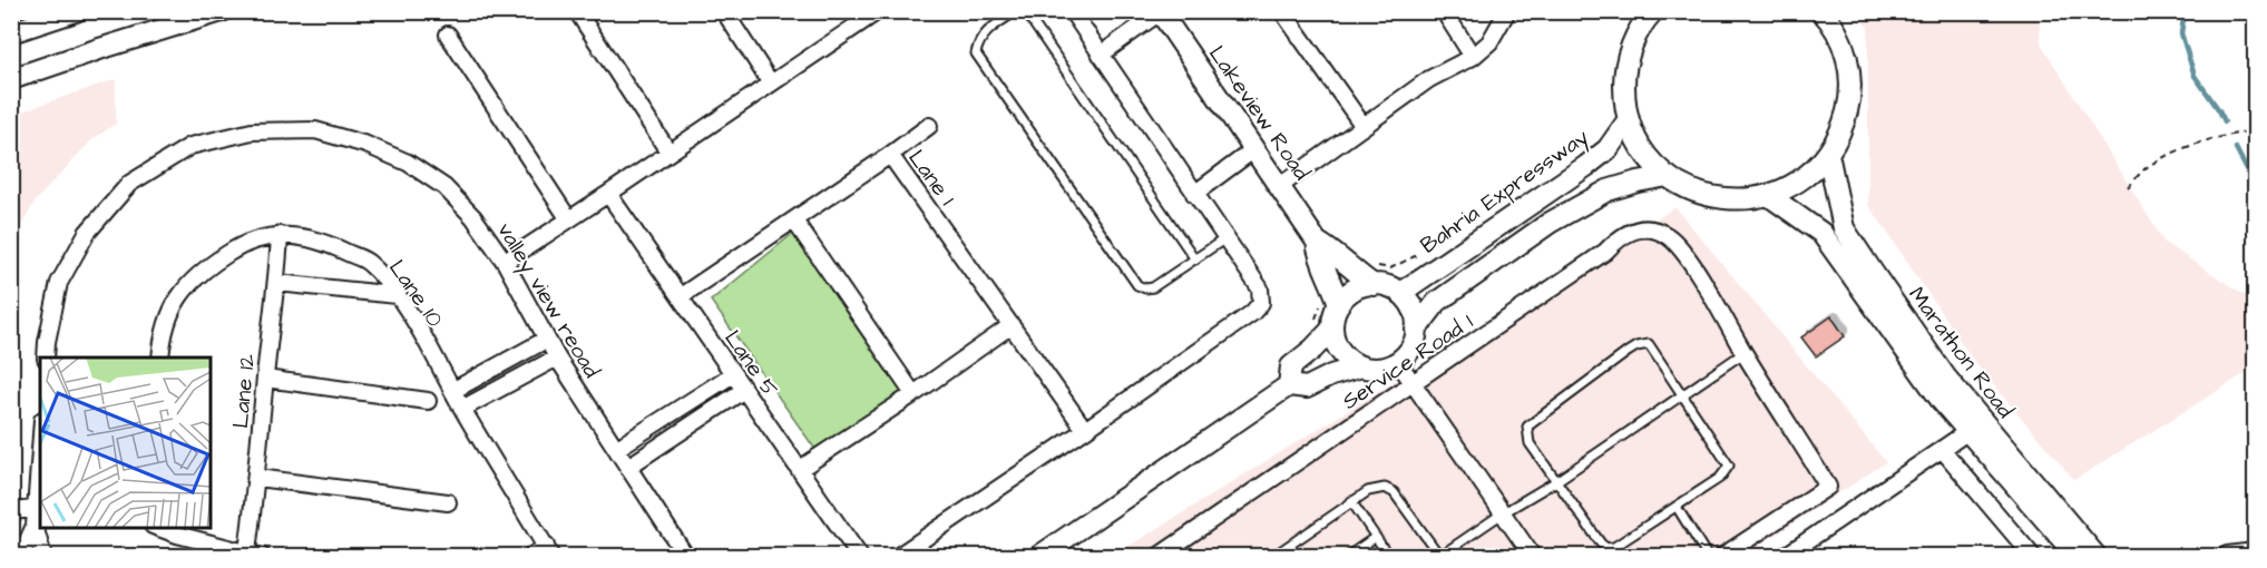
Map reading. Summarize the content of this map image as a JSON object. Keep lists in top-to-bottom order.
{
  "streets": {
    "main road": ["Lakeview Road", "Bahria Expressway", "Marathon Road"],
    "street": [
      "Lane 1",
      "Lane 10",
      "valley view reoad",
      "Service Road 1",
      "Lane 5",
      "Lane 12"
    ]
  },
  "crossings": [
    ["Lane 1", "Lane 5"],
    ["Lane 10", "Lane 12"]
  ]
}
